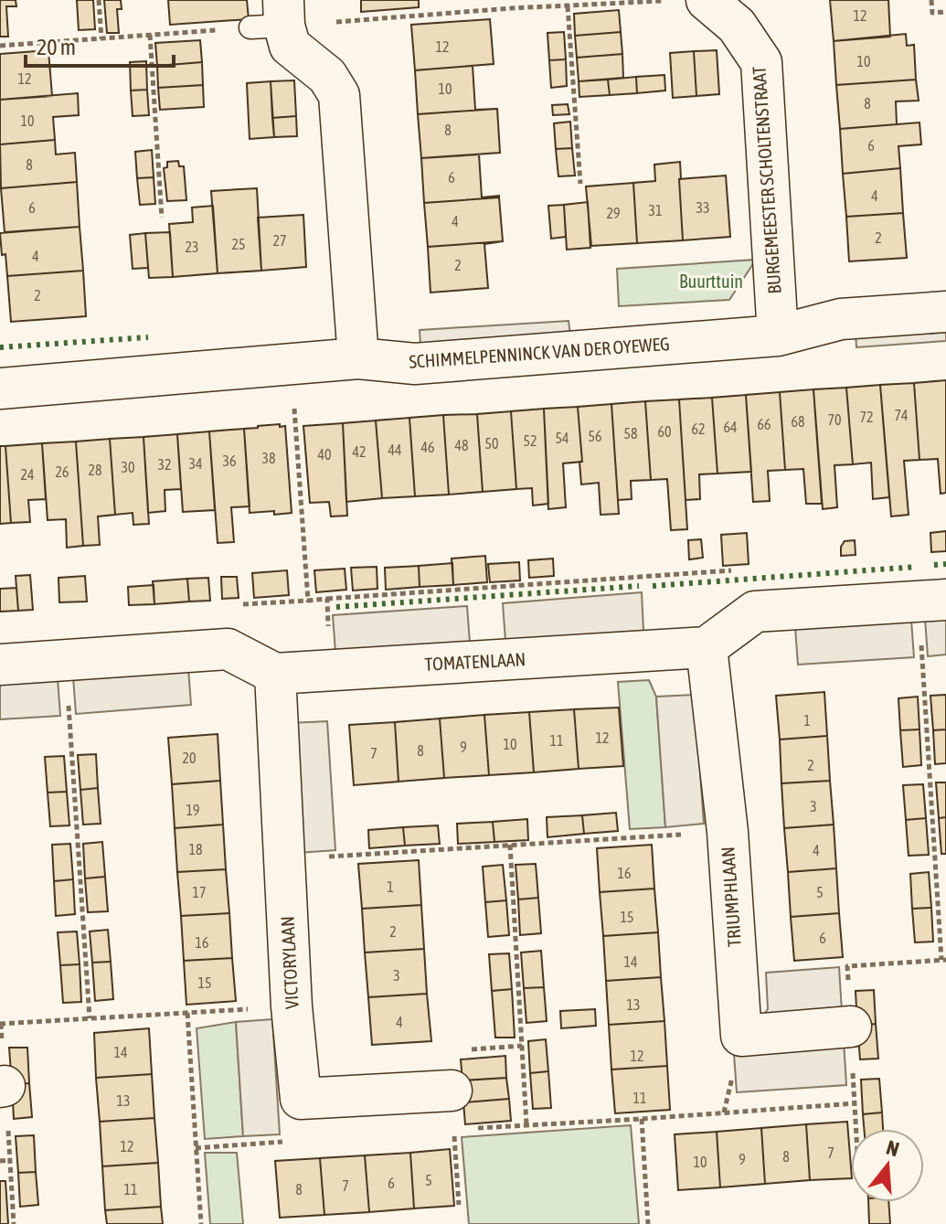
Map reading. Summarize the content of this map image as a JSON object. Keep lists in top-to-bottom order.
{
  "streets": {
    "street": [
      "BURGEMEESTER SCHOLTENSTRAAT",
      "SCHIMMELPENNINCK VAN DER OYEWEG",
      "TOMATENLAAN",
      "TRIUMPHLAAN",
      "VICTORYLAAN"
    ]
  },
  "crossings": [
    ["BURGEMEESTER SCHOLTENSTRAAT", "SCHIMMELPENNINCK VAN DER OYEWEG"],
    ["TOMATENLAAN", "TRIUMPHLAAN"],
    ["TOMATENLAAN", "VICTORYLAAN"]
  ],
  "parks": ["Buurttuin"],
  "house_numbers": [
    "12",
    "12",
    "10",
    "12",
    "10",
    "8",
    "10",
    "8",
    "6",
    "8",
    "6",
    "4",
    "6",
    "33",
    "31",
    "29",
    "4",
    "2",
    "27",
    "25",
    "23",
    "4",
    "2",
    "2",
    "74",
    "72",
    "70",
    "68",
    "66",
    "64",
    "62",
    "60",
    "58",
    "56",
    "54",
    "52",
    "50",
    "48",
    "46",
    "44",
    "42",
    "40",
    "38",
    "36",
    "34",
    "32",
    "30",
    "28",
    "26",
    "24",
    "1",
    "12",
    "11",
    "10",
    "9",
    "8",
    "7",
    "20",
    "2",
    "3",
    "19",
    "18",
    "4",
    "16",
    "1",
    "17",
    "5",
    "15",
    "2",
    "6",
    "16",
    "14",
    "3",
    "15",
    "13",
    "4",
    "14",
    "12",
    "11",
    "13",
    "12",
    "7",
    "8",
    "9",
    "10",
    "5",
    "6",
    "7",
    "11",
    "8"
  ],
  "scale_bar": "20 m",
  "north": "top"
}
